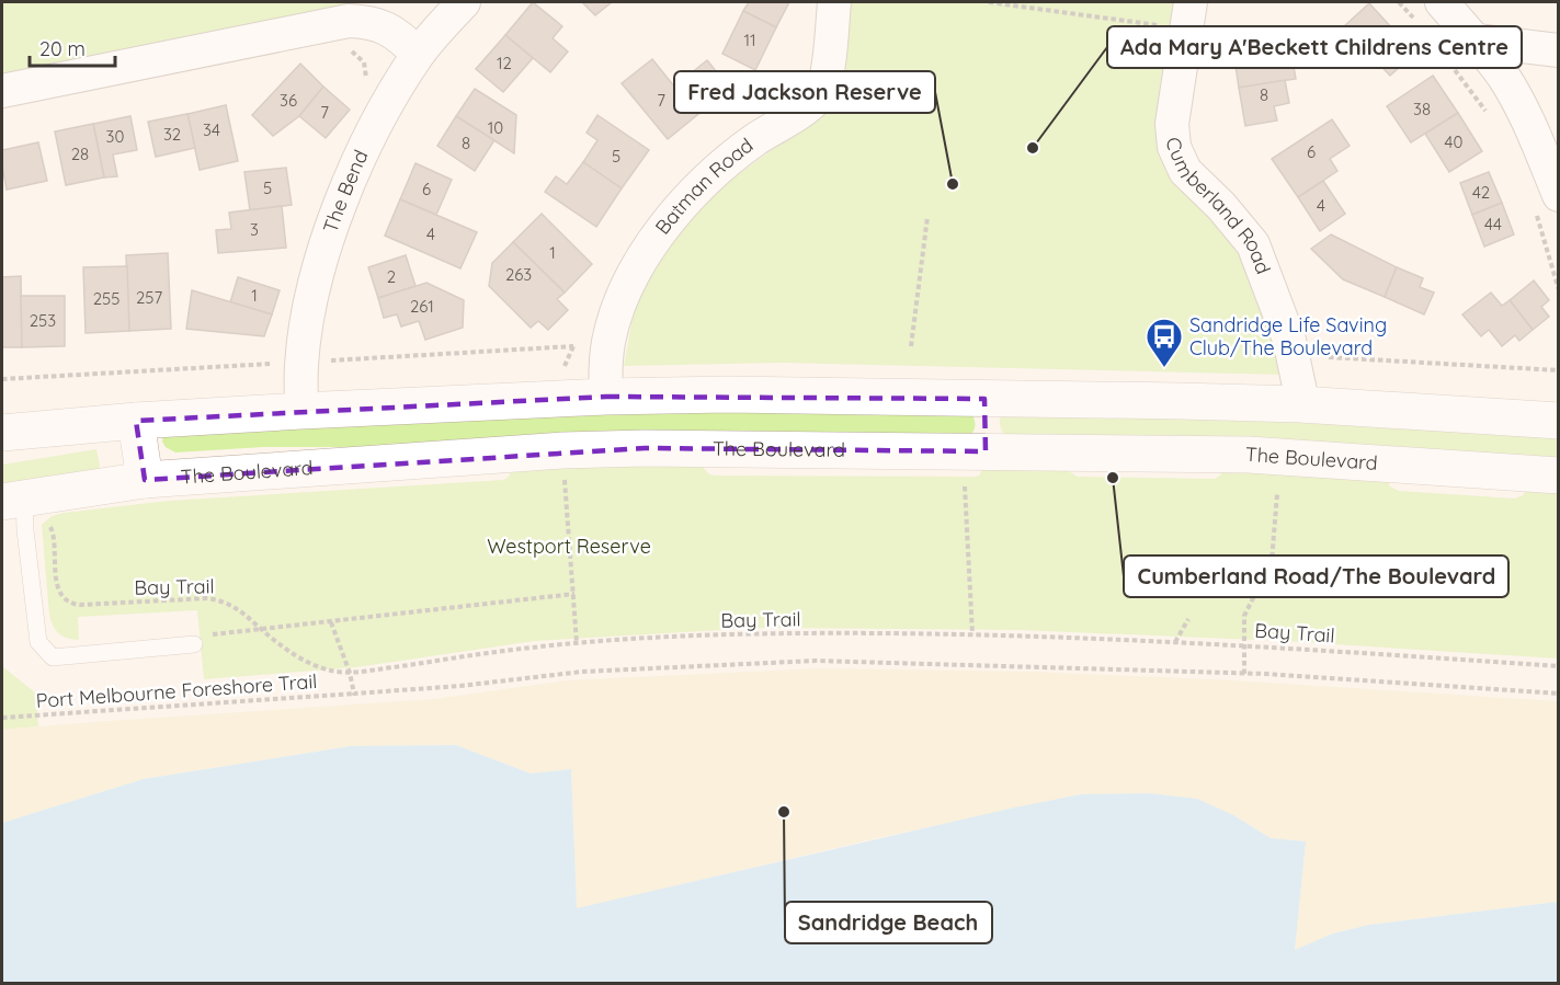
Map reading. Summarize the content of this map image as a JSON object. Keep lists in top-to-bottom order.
{
  "streets": {
    "street": [
      "Batman Road",
      "The Bend",
      "Cumberland Road",
      "The Boulevard"
    ],
    "path": ["Bay Trail", "Port Melbourne Foreshore Trail"]
  },
  "parks": ["Westport Reserve"],
  "places": {
    "other": [
      "Ada Mary A'Beckett Childrens Centre",
      "Fred Jackson Reserve",
      "Cumberland Road/The Boulevard",
      "Sandridge Beach"
    ],
    "bus stop": ["Sandridge Life Saving Club/The Boulevard"]
  },
  "house_numbers": [
    "11",
    "12",
    "8",
    "36",
    "7",
    "38",
    "7",
    "10",
    "34",
    "32",
    "30",
    "40",
    "8",
    "6",
    "28",
    "5",
    "5",
    "6",
    "42",
    "4",
    "44",
    "3",
    "4",
    "1",
    "263",
    "2",
    "1",
    "257",
    "255",
    "261",
    "253"
  ],
  "scale_bar": "20 m"
}
